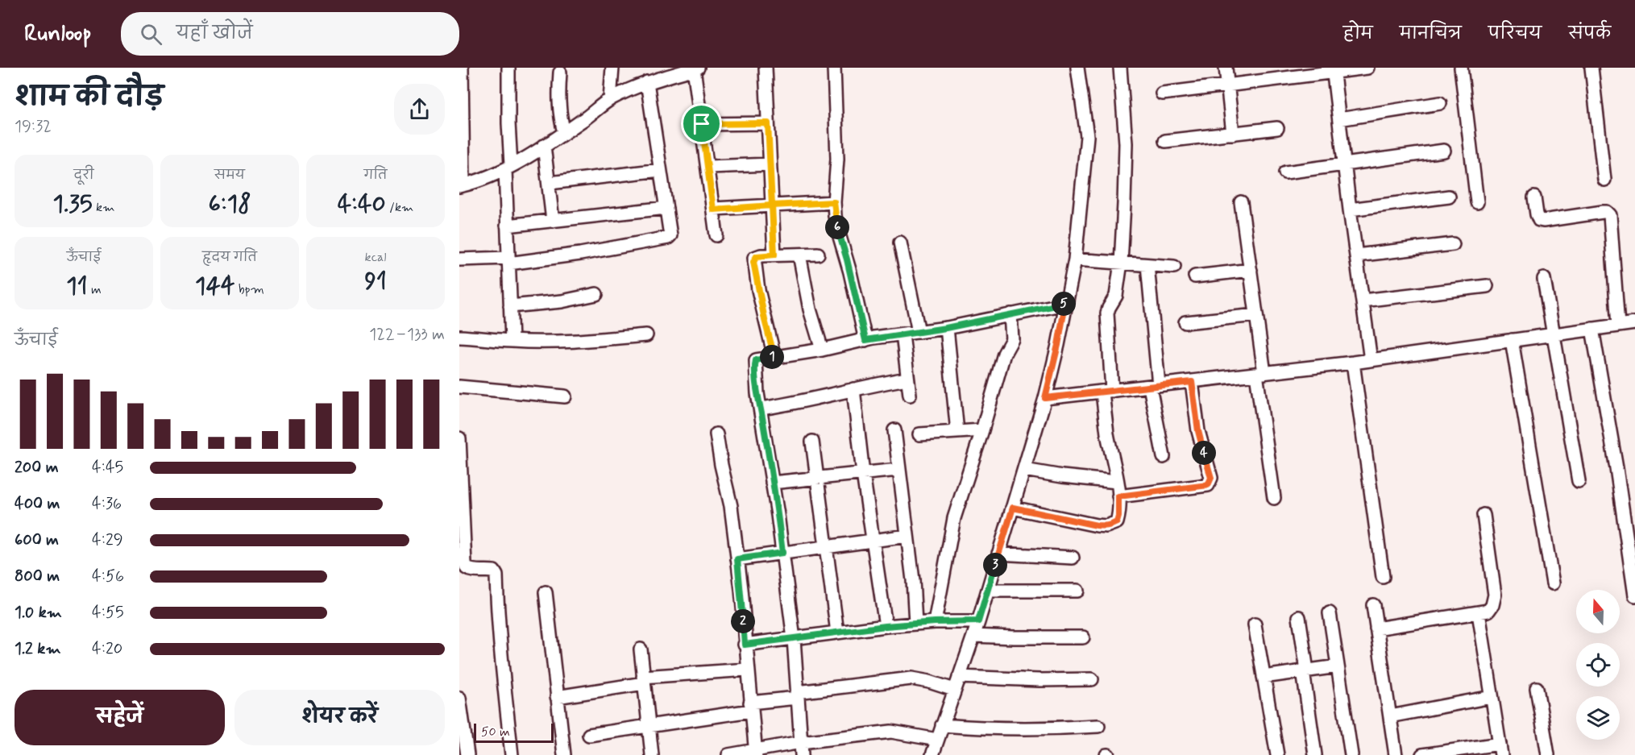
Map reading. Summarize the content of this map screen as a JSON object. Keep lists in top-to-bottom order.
{
  "scale_bar": "50 m",
  "north": "top",
  "page": {
    "header": "Runloop",
    "search": "यहाँ खोजें",
    "nav": [
      "होम",
      "मानचित्र",
      "परिचय",
      "संपर्क"
    ],
    "heading": ["शाम की दौड़", "19:32"],
    "stats": [
      ["दूरी", "1.35 km"],
      ["समय", "6:18"],
      ["गति", "4:40 /km"],
      ["ऊँचाई", "11 m"],
      ["हृदय गति", "144 bpm"],
      ["kcal", "91"]
    ],
    "pins": [
      "6",
      "5",
      "1",
      "4",
      "3",
      "2"
    ],
    "chart": ["ऊँचाई", "122–133 m"],
    "list": [
      {
        "name": "200 m",
        "note": "4:45"
      },
      {
        "name": "400 m",
        "note": "4:36"
      },
      {
        "name": "600 m",
        "note": "4:29"
      },
      {
        "name": "800 m",
        "note": "4:56"
      },
      {
        "name": "1.0 km",
        "note": "4:55"
      },
      {
        "name": "1.2 km",
        "note": "4:20"
      }
    ],
    "buttons": ["सहेजें", "शेयर करें"],
    "scale": "50 m"
  }
}
